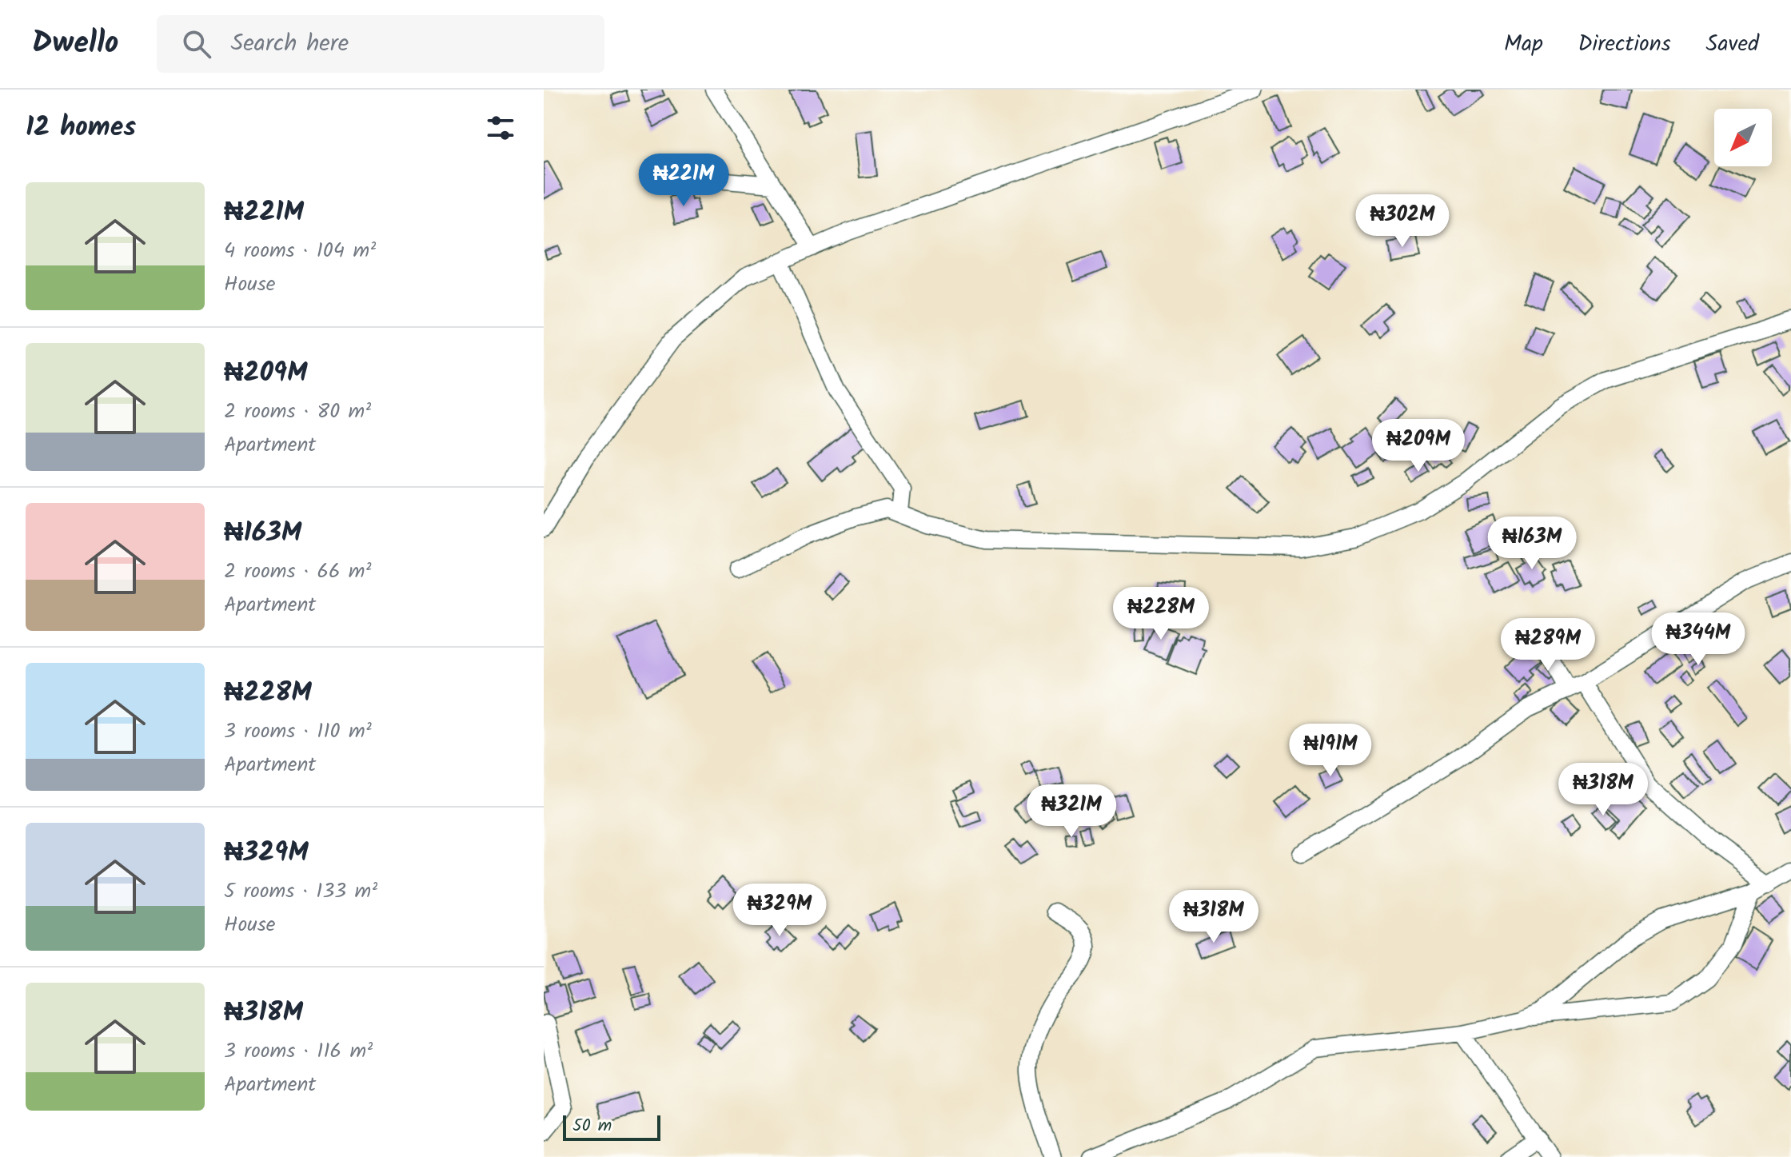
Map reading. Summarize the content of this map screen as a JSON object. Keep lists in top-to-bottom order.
{
  "scale_bar": "50 m",
  "north": "bottom left",
  "page": {
    "header": "Dwello",
    "search": "Search here",
    "nav": ["Map", "Directions", "Saved"],
    "heading": "12 homes",
    "price": [
      "₦221M",
      "₦302M",
      "₦209M",
      "₦163M",
      "₦228M",
      "₦344M",
      "₦289M",
      "₦191M",
      "₦318M",
      "₦321M",
      "₦329M",
      "₦318M"
    ],
    "list": [
      {
        "name": "₦221M",
        "note": "4 rooms · 104 m² · House"
      },
      {
        "name": "₦209M",
        "note": "2 rooms · 80 m² · Apartment"
      },
      {
        "name": "₦163M",
        "note": "2 rooms · 66 m² · Apartment"
      },
      {
        "name": "₦228M",
        "note": "3 rooms · 110 m² · Apartment"
      },
      {
        "name": "₦329M",
        "note": "5 rooms · 133 m² · House"
      },
      {
        "name": "₦318M",
        "note": "3 rooms · 116 m² · Apartment"
      }
    ],
    "scale": "50 m"
  }
}
